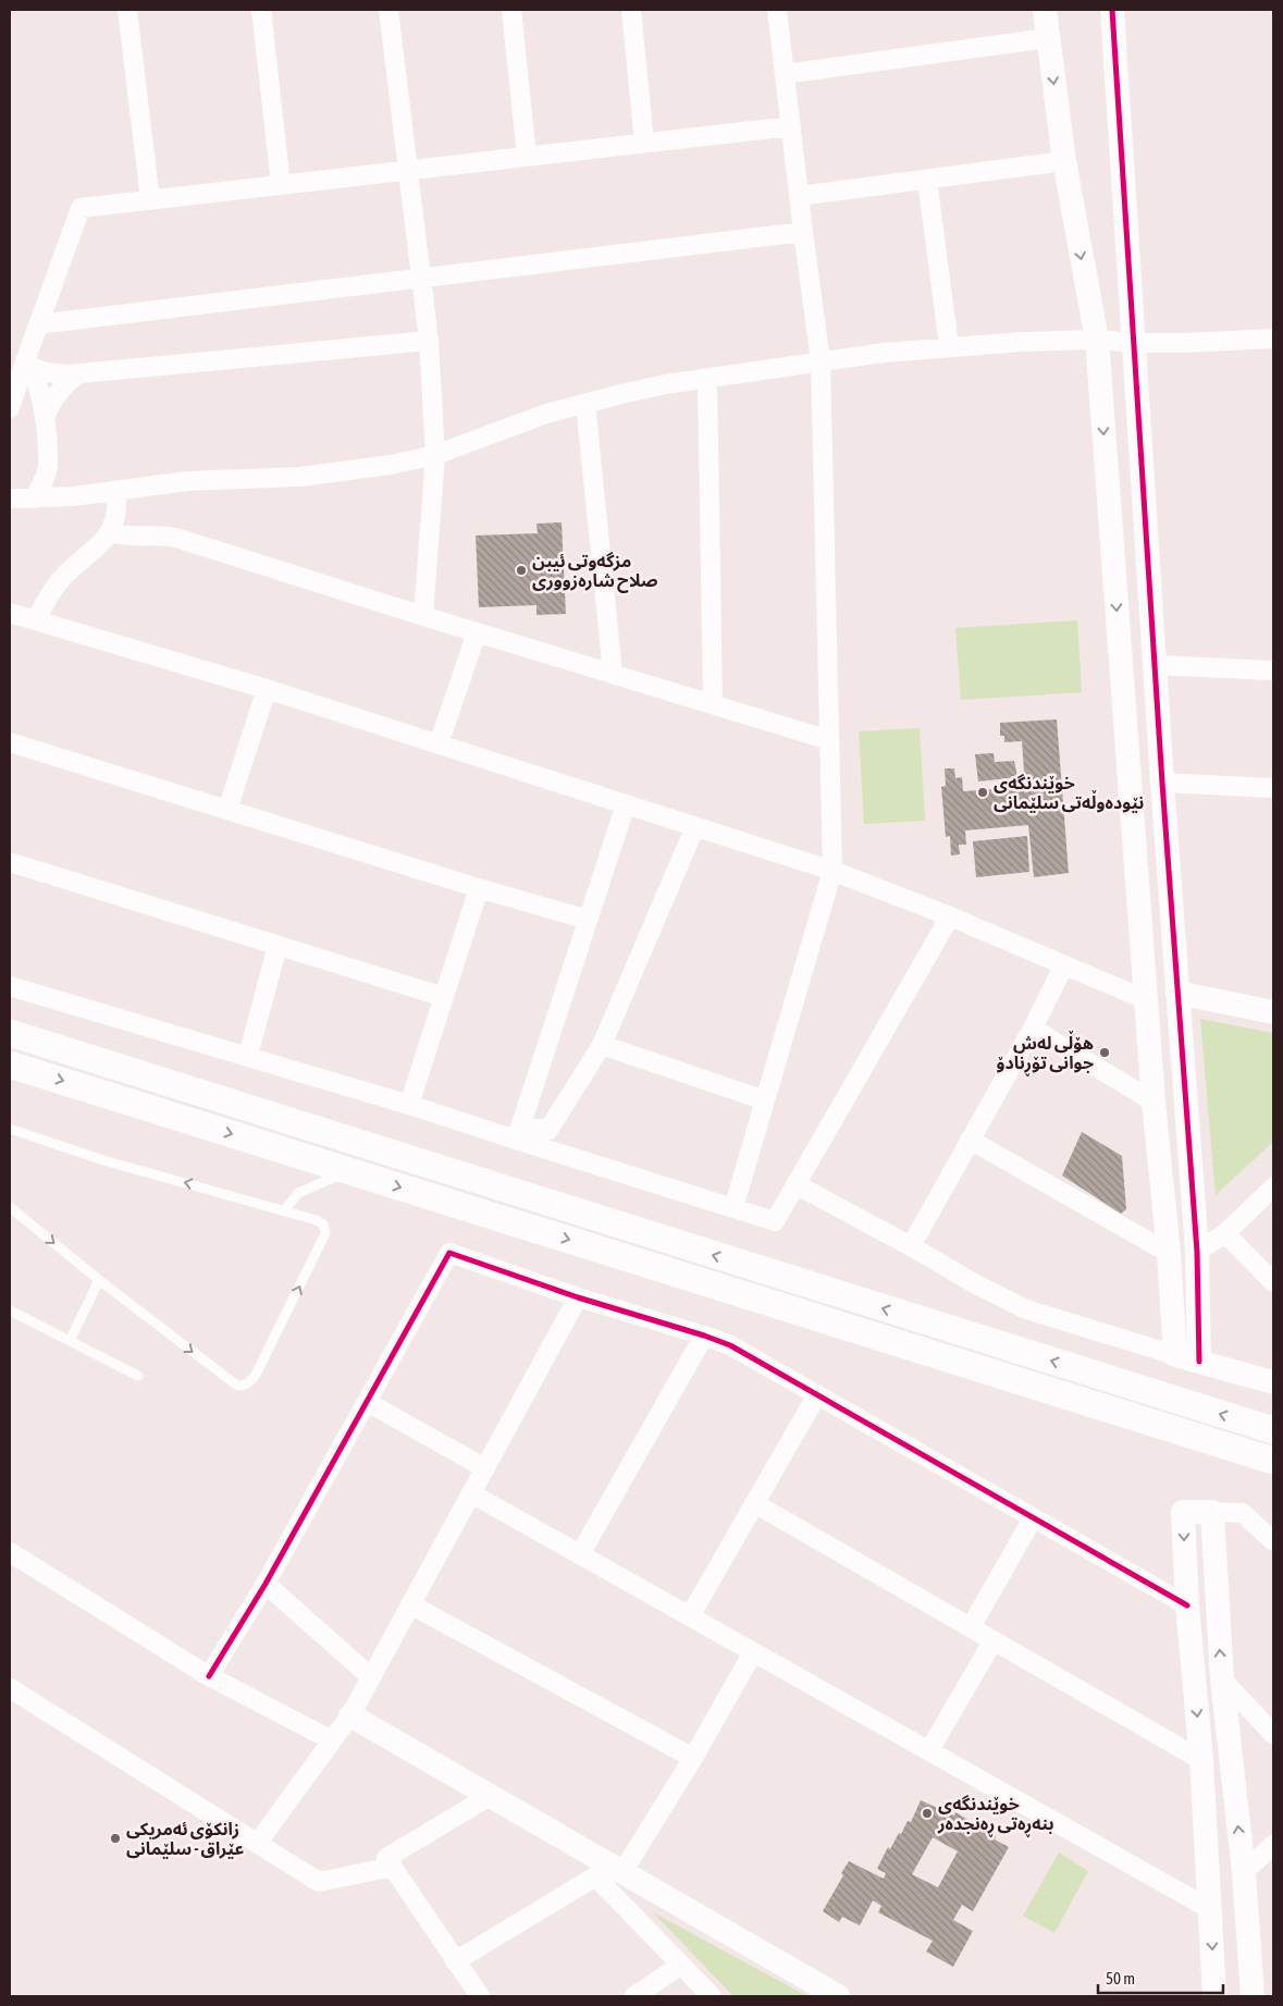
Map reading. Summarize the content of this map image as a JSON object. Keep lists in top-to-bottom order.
{
  "places": [
    "مزگەوتی ئیبن صلاح شارەزووری",
    "خوێندنگەی نێوده‌وڵه‌تی سلێمانی",
    "ھۆڵی لەش جوانی تۆڕنادۆ",
    "خوێندنگەی بنەڕەتی ڕەنجدەر",
    "زانکۆی ئەمریکی عێراق - سلێمانی"
  ],
  "scale_bar": "50 m"
}
